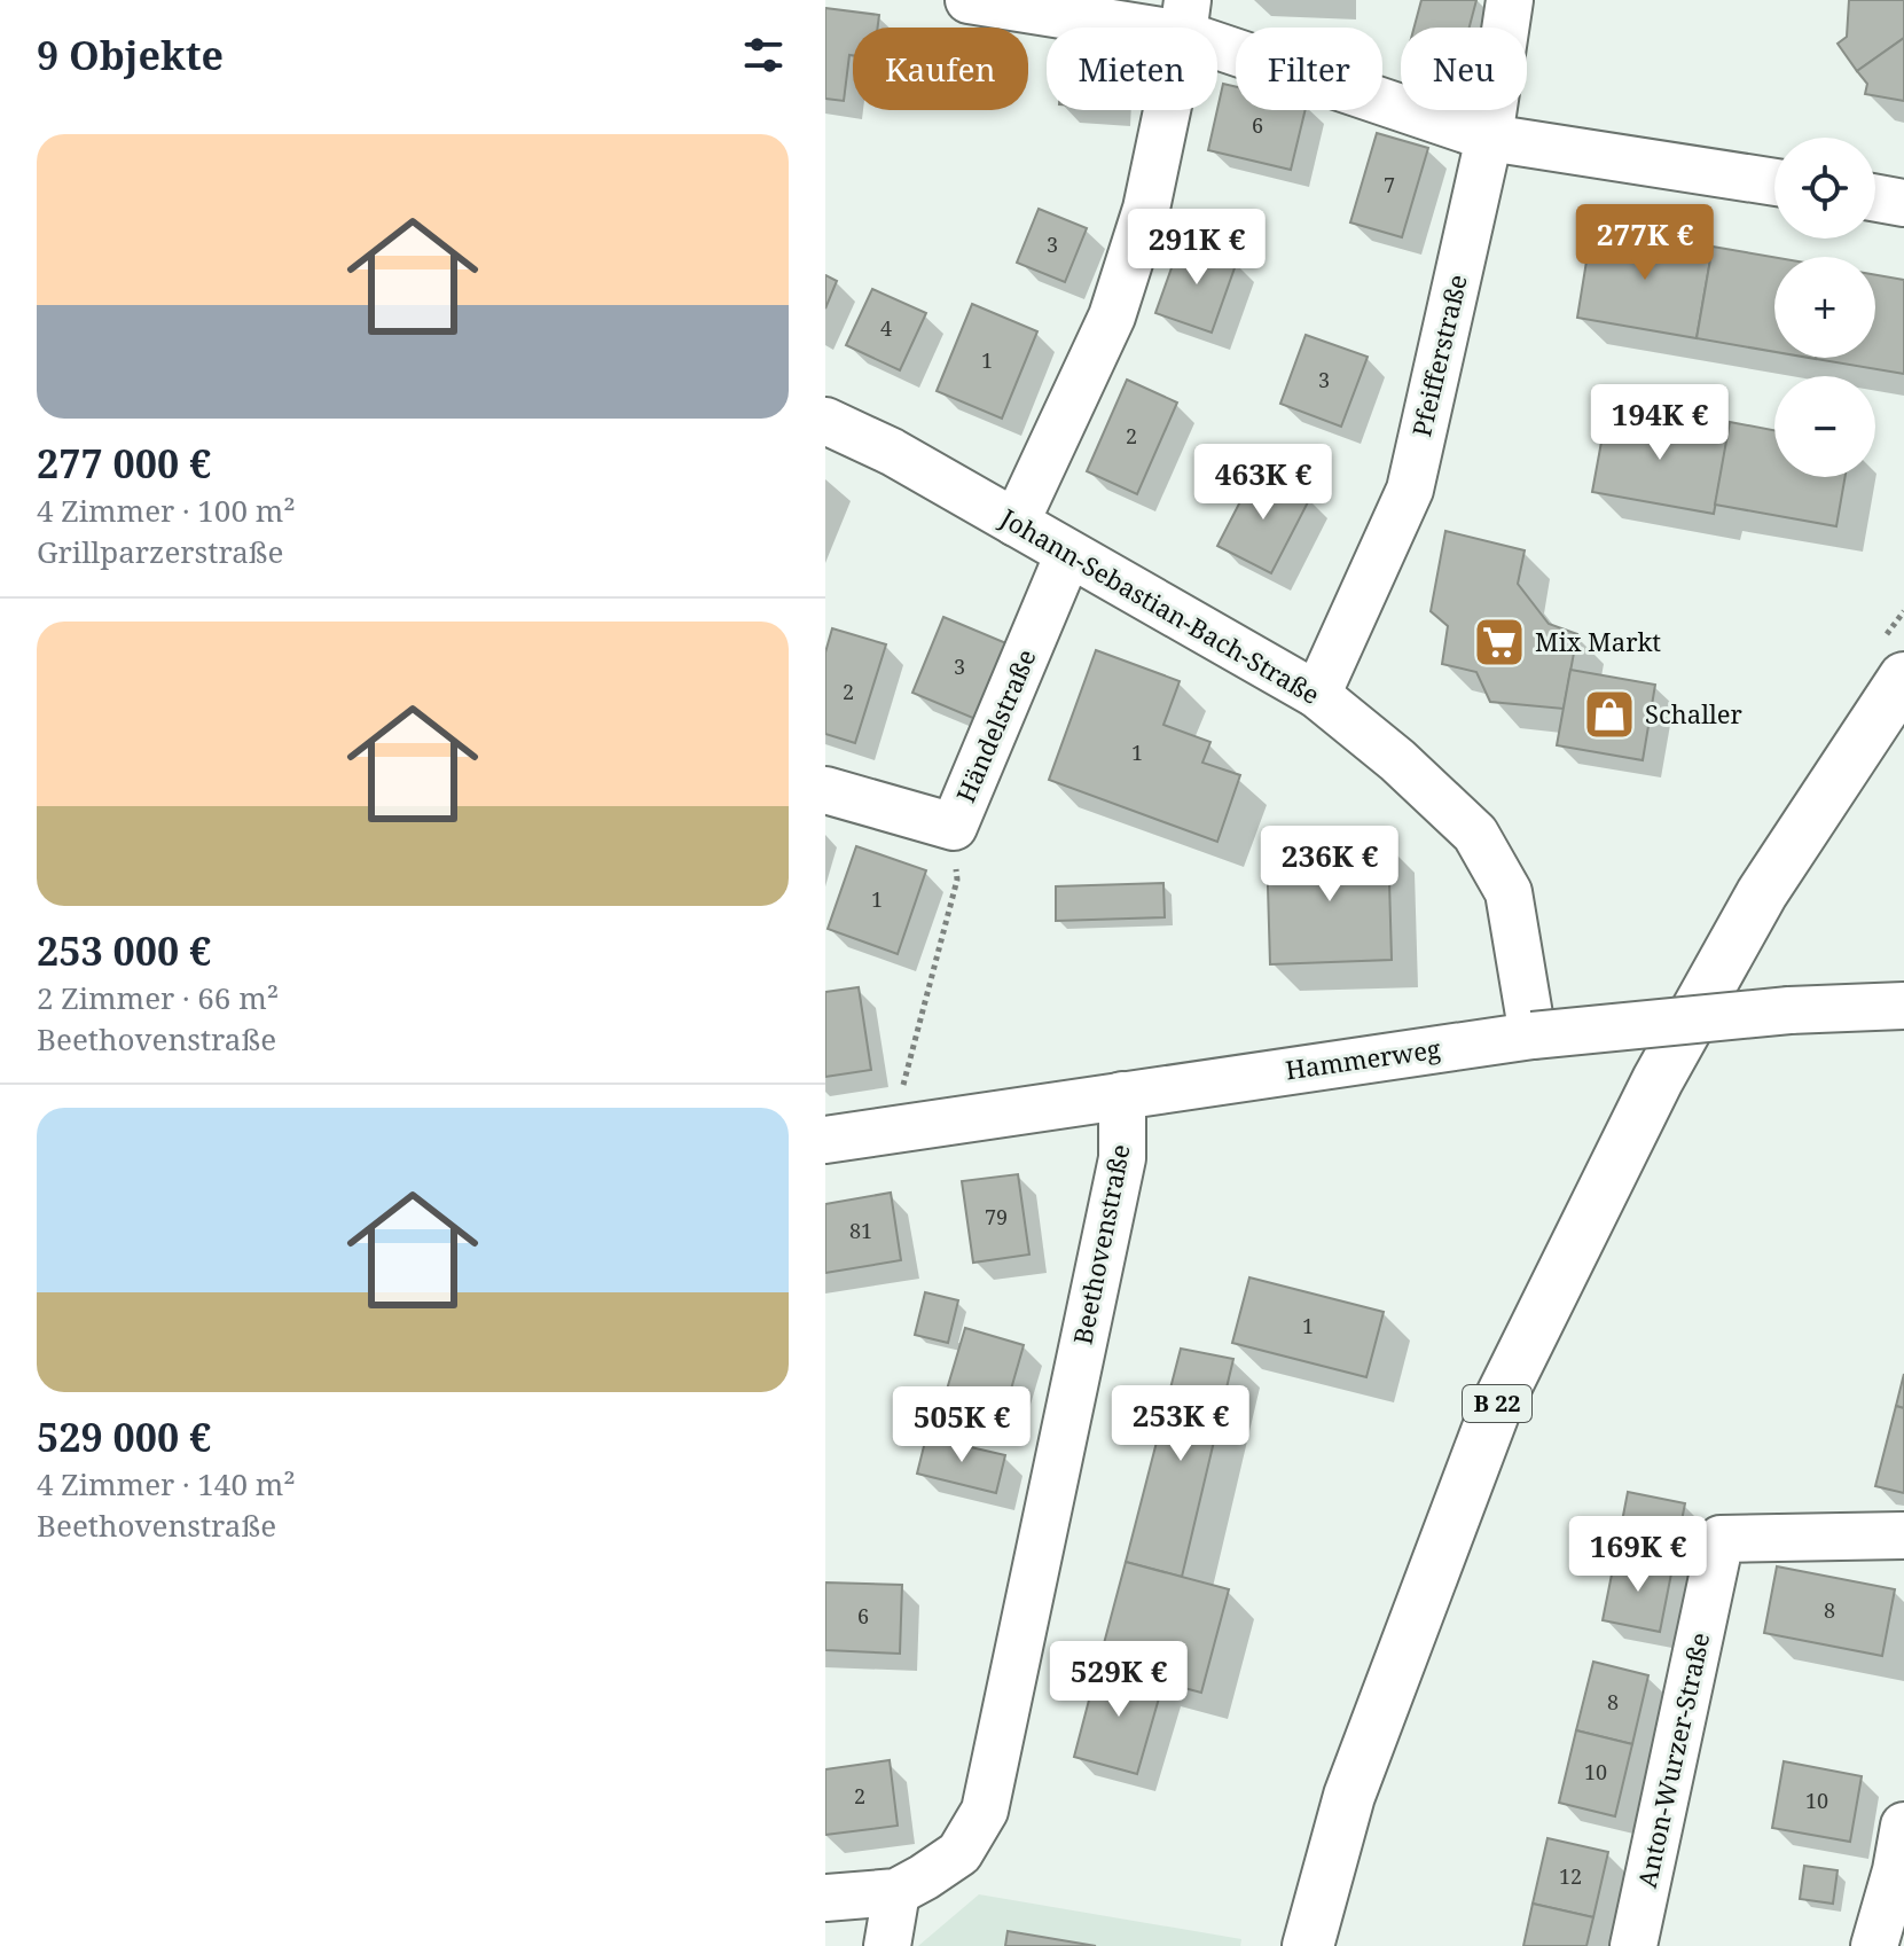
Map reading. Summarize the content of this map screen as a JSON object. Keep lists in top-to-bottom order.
{
  "streets": {
    "main road": ["B 22"],
    "street": [
      "Pfeifferstraße",
      "Johann-Sebastian-Bach-Straße",
      "Händelstraße",
      "Hammerweg",
      "Beethovenstraße",
      "Anton-Wurzer-Straße"
    ]
  },
  "crossings": [
    ["Pfeifferstraße", "Johann-Sebastian-Bach-Straße"],
    ["Johann-Sebastian-Bach-Straße", "Händelstraße"],
    ["Johann-Sebastian-Bach-Straße", "Hammerweg"],
    ["Hammerweg", "Beethovenstraße"]
  ],
  "places": {
    "supermarket": ["Mix Markt"],
    "shop": ["Schaller"]
  },
  "house_numbers": [
    "6",
    "7",
    "3",
    "4",
    "1",
    "3",
    "2",
    "3",
    "2",
    "1",
    "1",
    "79",
    "81",
    "1",
    "8",
    "6",
    "8",
    "10",
    "2",
    "10",
    "12"
  ],
  "page": {
    "heading": "9 Objekte",
    "chip": [
      "Kaufen",
      "Mieten",
      "Filter",
      "Neu"
    ],
    "list": [
      {
        "name": "277 000 €",
        "note": "4 Zimmer · 100 m² · Grillparzerstraße"
      },
      {
        "name": "253 000 €",
        "note": "2 Zimmer · 66 m² · Beethovenstraße"
      },
      {
        "name": "529 000 €",
        "note": "4 Zimmer · 140 m² · Beethovenstraße"
      }
    ],
    "map_buttons": ["+", "−"],
    "price": [
      "277K €",
      "291K €",
      "194K €",
      "463K €",
      "236K €",
      "253K €",
      "505K €",
      "169K €",
      "529K €"
    ]
  }
}
